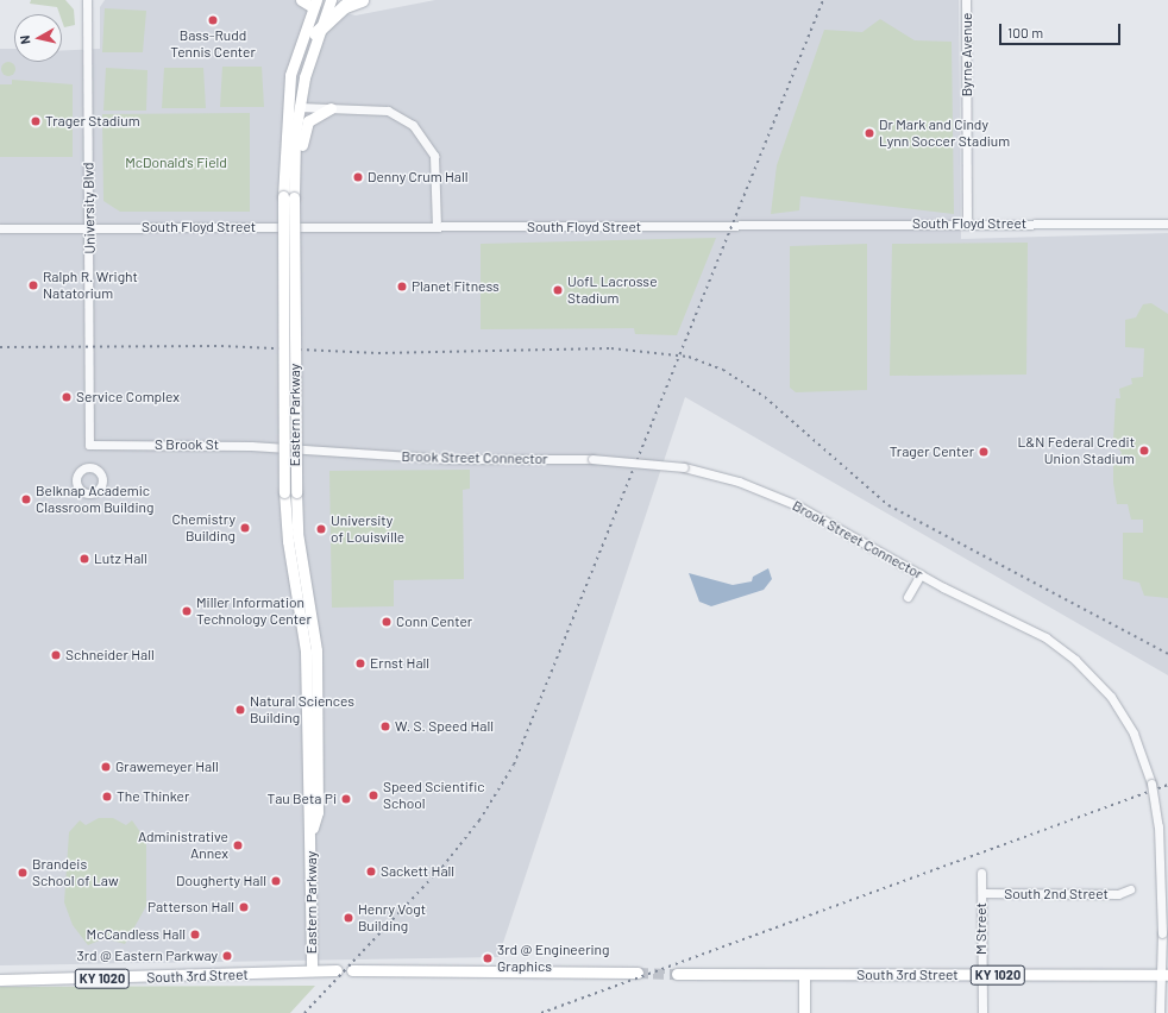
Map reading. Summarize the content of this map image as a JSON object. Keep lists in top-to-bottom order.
{
  "streets": {
    "main road": ["Eastern Parkway", "South 3rd Street", "KY 1020"],
    "street": [
      "Byrne Avenue",
      "University Blvd",
      "South Floyd Street",
      "S Brook St",
      "Brook Street Connector",
      "South 2nd Street",
      "M Street"
    ]
  },
  "crossings": [
    ["Byrne Avenue", "South Floyd Street"],
    ["University Blvd", "South Floyd Street"],
    ["University Blvd", "S Brook St"],
    ["Eastern Parkway", "South 3rd Street"],
    ["S Brook St", "Brook Street Connector"],
    ["Brook Street Connector", "South 3rd Street"],
    ["South 2nd Street", "M Street"],
    ["M Street", "South 3rd Street"]
  ],
  "parks": ["McDonald's Field"],
  "places": [
    "Bass-Rudd Tennis Center",
    "Trager Stadium",
    "Dr Mark and Cindy Lynn Soccer Stadium",
    "Denny Crum Hall",
    "Ralph R. Wright Natatorium",
    "Planet Fitness",
    "UofL Lacrosse Stadium",
    "Service Complex",
    "L&N Federal Credit Union Stadium",
    "Trager Center",
    "Belknap Academic Classroom Building",
    "Chemistry Building",
    "University of Louisville",
    "Lutz Hall",
    "Miller Information Technology Center",
    "Conn Center",
    "Schneider Hall",
    "Ernst Hall",
    "Natural Sciences Building",
    "W. S. Speed Hall",
    "Grawemeyer Hall",
    "Speed Scientific School",
    "The Thinker",
    "Tau Beta Pi",
    "Administrative Annex",
    "Sackett Hall",
    "Brandeis School of Law",
    "Dougherty Hall",
    "Patterson Hall",
    "Henry Vogt Building",
    "McCandless Hall",
    "3rd @ Eastern Parkway",
    "3rd @ Engineering Graphics"
  ],
  "scale_bar": "100 m",
  "north": "left"
}
